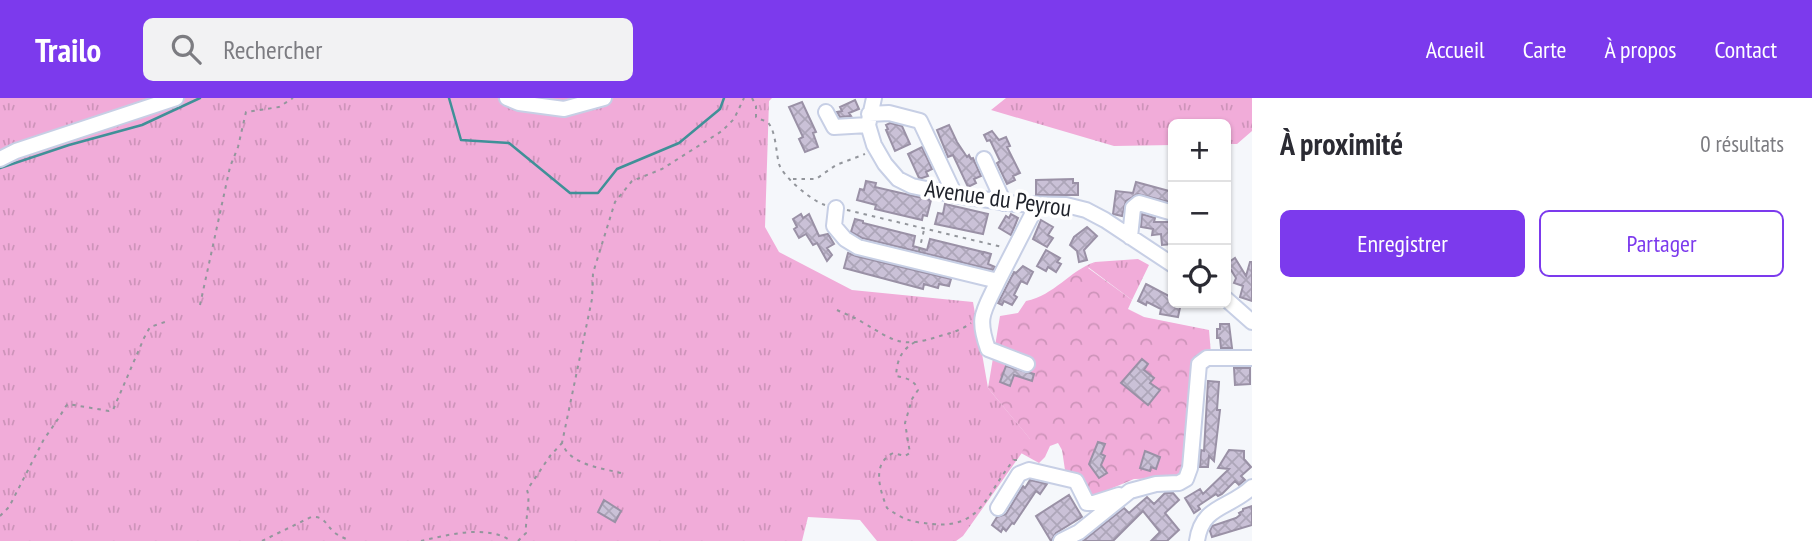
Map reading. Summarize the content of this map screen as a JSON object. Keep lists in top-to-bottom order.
{
  "streets": {
    "street": ["Avenue du Peyrou"]
  },
  "page": {
    "header": "Trailo",
    "search": "Rechercher",
    "nav": [
      "Accueil",
      "Carte",
      "À propos",
      "Contact"
    ],
    "heading": ["À proximité", "0 résultats"],
    "map_buttons": ["+", "−"],
    "buttons": ["Enregistrer", "Partager"]
  }
}
